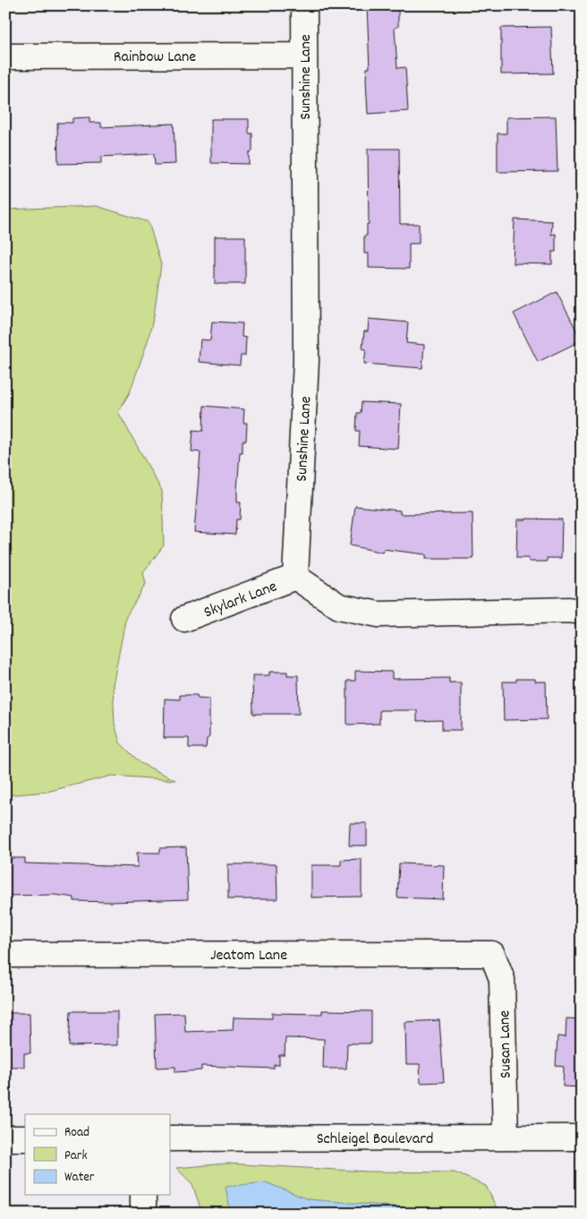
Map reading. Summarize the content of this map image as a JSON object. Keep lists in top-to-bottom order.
{
  "streets": {
    "street": [
      "Rainbow Lane",
      "Sunshine Lane",
      "Skylark Lane",
      "Jeatom Lane",
      "Susan Lane",
      "Schleigel Boulevard"
    ]
  },
  "crossings": [
    ["Rainbow Lane", "Sunshine Lane"],
    ["Sunshine Lane", "Skylark Lane"],
    ["Jeatom Lane", "Susan Lane"],
    ["Susan Lane", "Schleigel Boulevard"]
  ],
  "legend": ["Road", "Park", "Water"]
}
